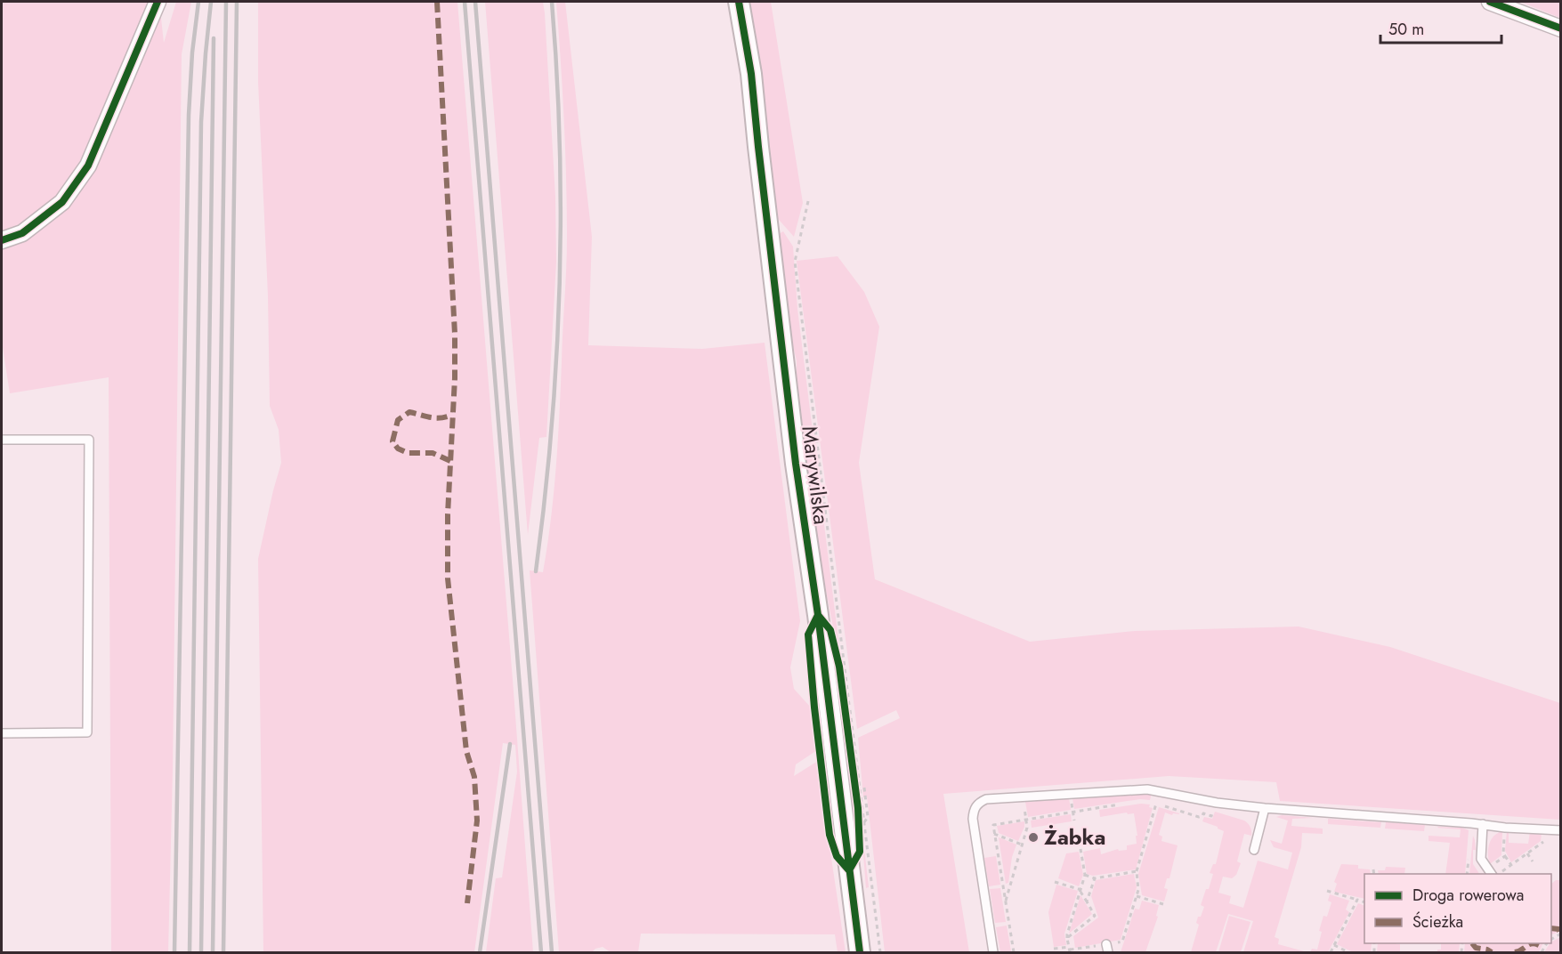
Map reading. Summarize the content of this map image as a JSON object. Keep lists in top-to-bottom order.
{
  "streets": {
    "street": ["Marywilska"]
  },
  "places": ["Żabka"],
  "legend": ["Droga rowerowa", "Ścieżka"],
  "scale_bar": "50 m"
}
